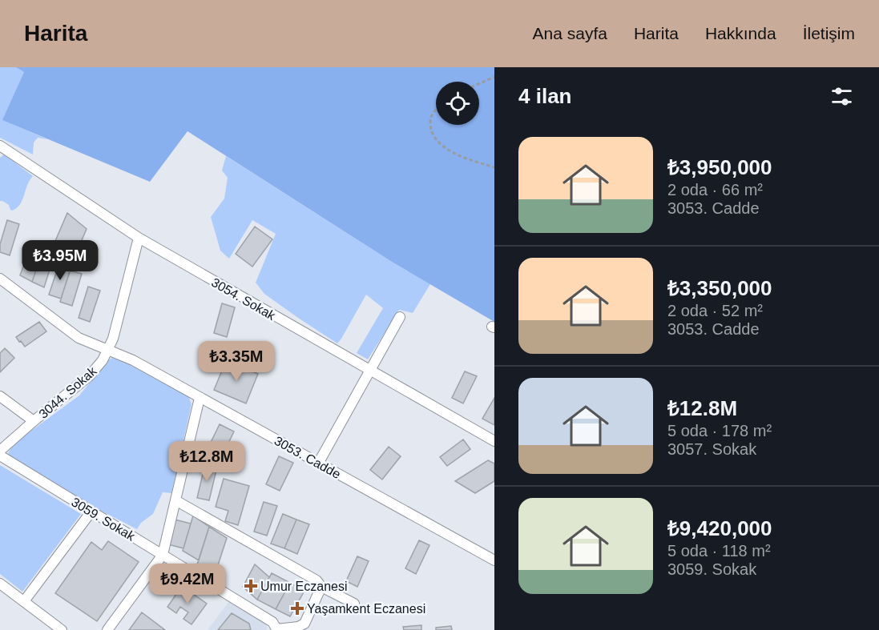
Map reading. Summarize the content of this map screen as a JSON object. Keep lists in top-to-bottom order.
{
  "streets": {
    "street": [
      "3054. Sokak",
      "3044. Sokak",
      "3053. Cadde",
      "3059. Sokak"
    ]
  },
  "crossings": [
    ["3054. Sokak", "3044. Sokak"],
    ["3044. Sokak", "3053. Cadde"]
  ],
  "places": {
    "health": ["Umur Eczanesi", "Yaşamkent Eczanesi"]
  },
  "page": {
    "header": "Harita",
    "nav": [
      "Ana sayfa",
      "Harita",
      "Hakkında",
      "İletişim"
    ],
    "heading": "4 ilan",
    "list": [
      {
        "name": "₺3,950,000",
        "note": "2 oda · 66 m² · 3053. Cadde"
      },
      {
        "name": "₺3,350,000",
        "note": "2 oda · 52 m² · 3053. Cadde"
      },
      {
        "name": "₺12.8M",
        "note": "5 oda · 178 m² · 3057. Sokak"
      },
      {
        "name": "₺9,420,000",
        "note": "5 oda · 118 m² · 3059. Sokak"
      }
    ],
    "price": [
      "₺3.95M",
      "₺3.35M",
      "₺12.8M",
      "₺9.42M"
    ]
  }
}
